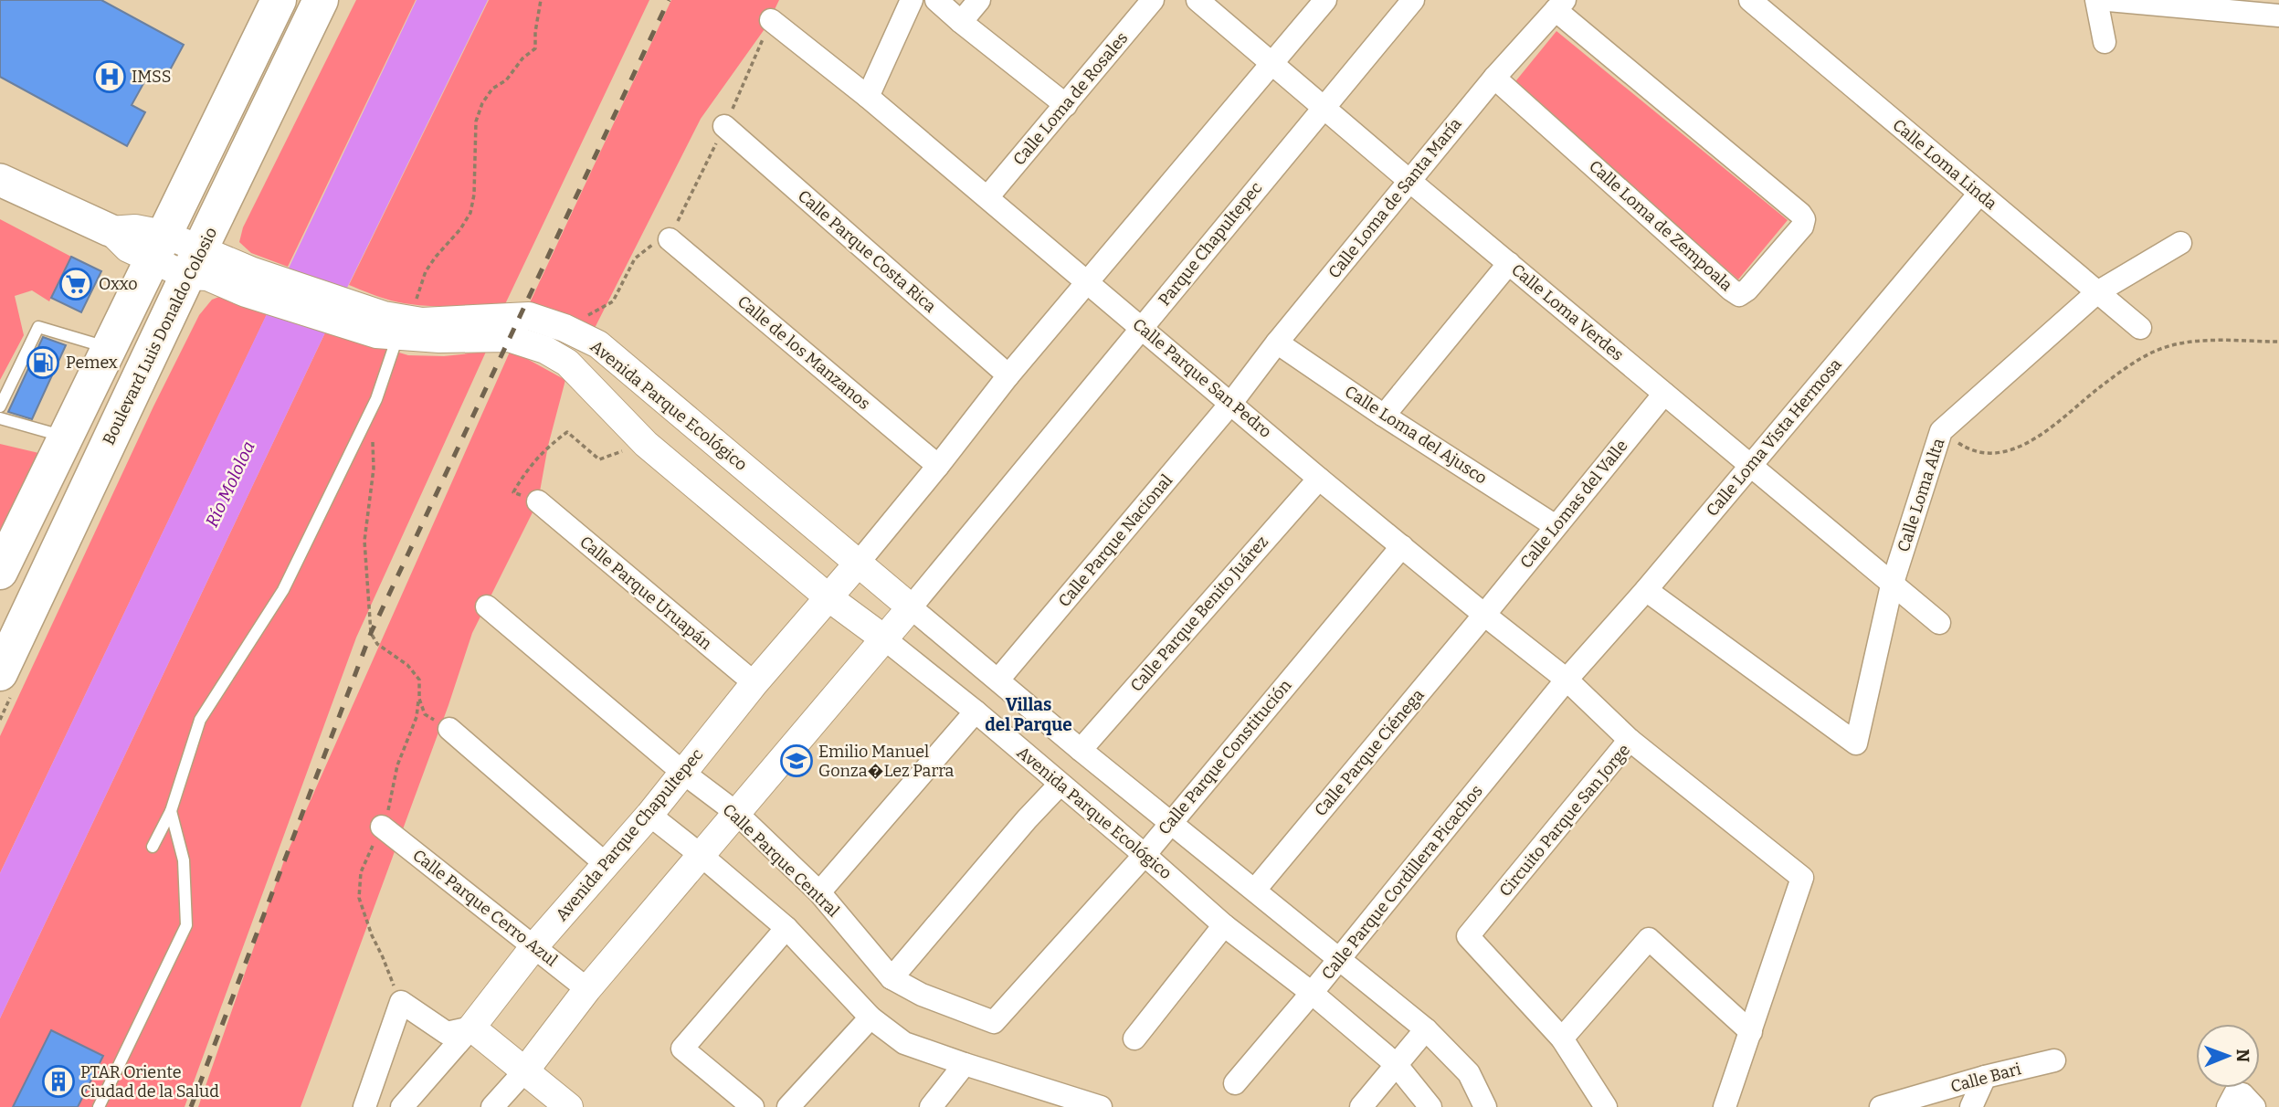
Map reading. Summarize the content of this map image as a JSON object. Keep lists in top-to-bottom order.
{
  "streets": {
    "main road": ["Boulevard Luis Donaldo Colosio"],
    "street": [
      "Calle Loma de Rosales",
      "Calle Loma Linda",
      "Calle Loma de Santa María",
      "Calle Loma de Zempoala",
      "Parque Chapultepec",
      "Calle Parque Costa Rica",
      "Calle Loma Verdes",
      "Calle de los Manzanos",
      "Calle Parque San Pedro",
      "Avenida Parque Ecológico",
      "Calle Loma del Ajusco",
      "Calle Loma Vista Hermosa",
      "Calle Loma Alta",
      "Calle Lomas del Valle",
      "Calle Parque Nacional",
      "Calle Parque Uruapán",
      "Calle Parque Benito Juárez",
      "Calle Parque Ciénega",
      "Calle Parque Constitución",
      "Circuito Parque San Jorge",
      "Avenida Parque Chapultepec",
      "Calle Parque Central",
      "Calle Parque Cordillera Picachos",
      "Calle Parque Cerro Azul",
      "Calle Bari"
    ]
  },
  "crossings": [
    ["Calle Loma de Rosales", "Calle Parque San Pedro"],
    ["Calle Loma Linda", "Calle Loma Vista Hermosa"],
    ["Calle Loma Linda", "Calle Loma Alta"],
    ["Calle Loma de Santa María", "Calle Loma de Zempoala"],
    ["Calle Loma de Santa María", "Calle Loma Verdes"],
    ["Calle Loma de Santa María", "Calle Parque San Pedro"],
    ["Calle Loma de Santa María", "Calle Loma del Ajusco"],
    ["Calle Loma de Santa María", "Calle Parque Nacional"],
    ["Parque Chapultepec", "Calle Loma Verdes"],
    ["Parque Chapultepec", "Calle Parque San Pedro"],
    ["Parque Chapultepec", "Avenida Parque Ecológico"],
    ["Calle Loma Verdes", "Calle Loma Vista Hermosa"],
    ["Calle Loma Verdes", "Calle Loma Alta"],
    ["Calle Loma Verdes", "Calle Lomas del Valle"],
    ["Boulevard Luis Donaldo Colosio", "Avenida Parque Ecológico"],
    ["Calle Parque San Pedro", "Calle Loma Vista Hermosa"],
    ["Calle Parque San Pedro", "Calle Lomas del Valle"],
    ["Calle Parque San Pedro", "Calle Parque Nacional"],
    ["Calle Parque San Pedro", "Calle Parque Benito Juárez"],
    ["Calle Parque San Pedro", "Calle Parque Ciénega"],
    ["Calle Parque San Pedro", "Calle Parque Constitución"],
    ["Calle Parque San Pedro", "Circuito Parque San Jorge"],
    ["Calle Parque San Pedro", "Calle Parque Cordillera Picachos"],
    ["Avenida Parque Ecológico", "Calle Parque Nacional"],
    ["Avenida Parque Ecológico", "Calle Parque Benito Juárez"],
    ["Avenida Parque Ecológico", "Calle Parque Ciénega"],
    ["Avenida Parque Ecológico", "Calle Parque Constitución"],
    ["Avenida Parque Ecológico", "Avenida Parque Chapultepec"],
    ["Avenida Parque Ecológico", "Calle Parque Cordillera Picachos"],
    ["Calle Loma del Ajusco", "Calle Lomas del Valle"],
    ["Calle Loma Vista Hermosa", "Calle Loma Alta"],
    ["Calle Loma Vista Hermosa", "Calle Parque Cordillera Picachos"],
    ["Calle Lomas del Valle", "Calle Parque Ciénega"],
    ["Calle Parque Uruapán", "Avenida Parque Chapultepec"],
    ["Calle Parque Constitución", "Calle Parque Central"],
    ["Avenida Parque Chapultepec", "Calle Parque Central"],
    ["Avenida Parque Chapultepec", "Calle Parque Cerro Azul"]
  ],
  "districts": ["Villas del Parque"],
  "water": ["Río Mololoa"],
  "places": {
    "hospital": ["IMSS"],
    "supermarket": ["Oxxo"],
    "fuel station": ["Pemex"],
    "school or university": ["Emilio Manuel Gonza�Lez Parra"],
    "building": ["PTAR Oriente Ciudad de la Salud"]
  },
  "north": "right"
}
